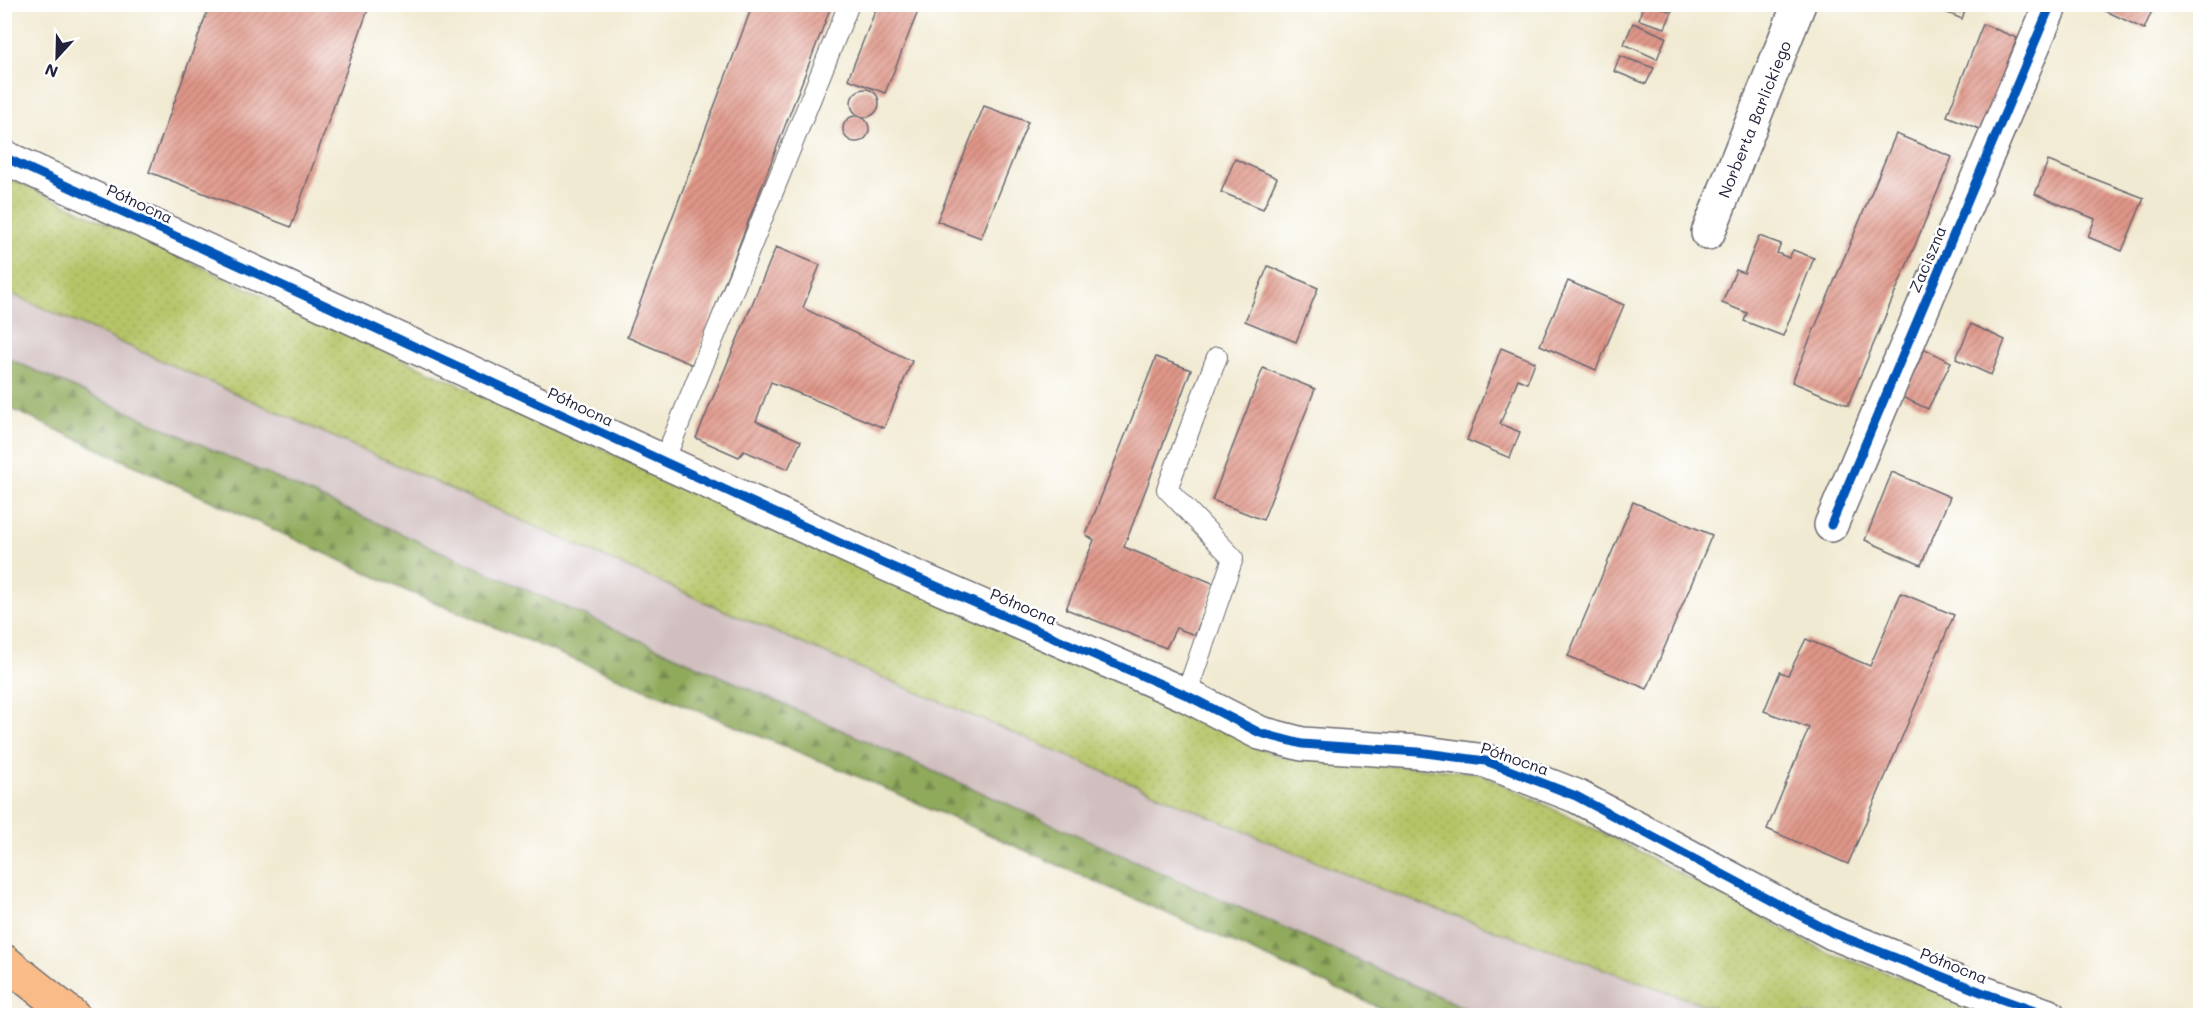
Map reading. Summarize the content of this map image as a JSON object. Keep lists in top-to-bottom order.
{
  "streets": {
    "street": ["Norberta Barlickiego", "Północna", "Zaciszna"]
  },
  "north": "bottom"
}
